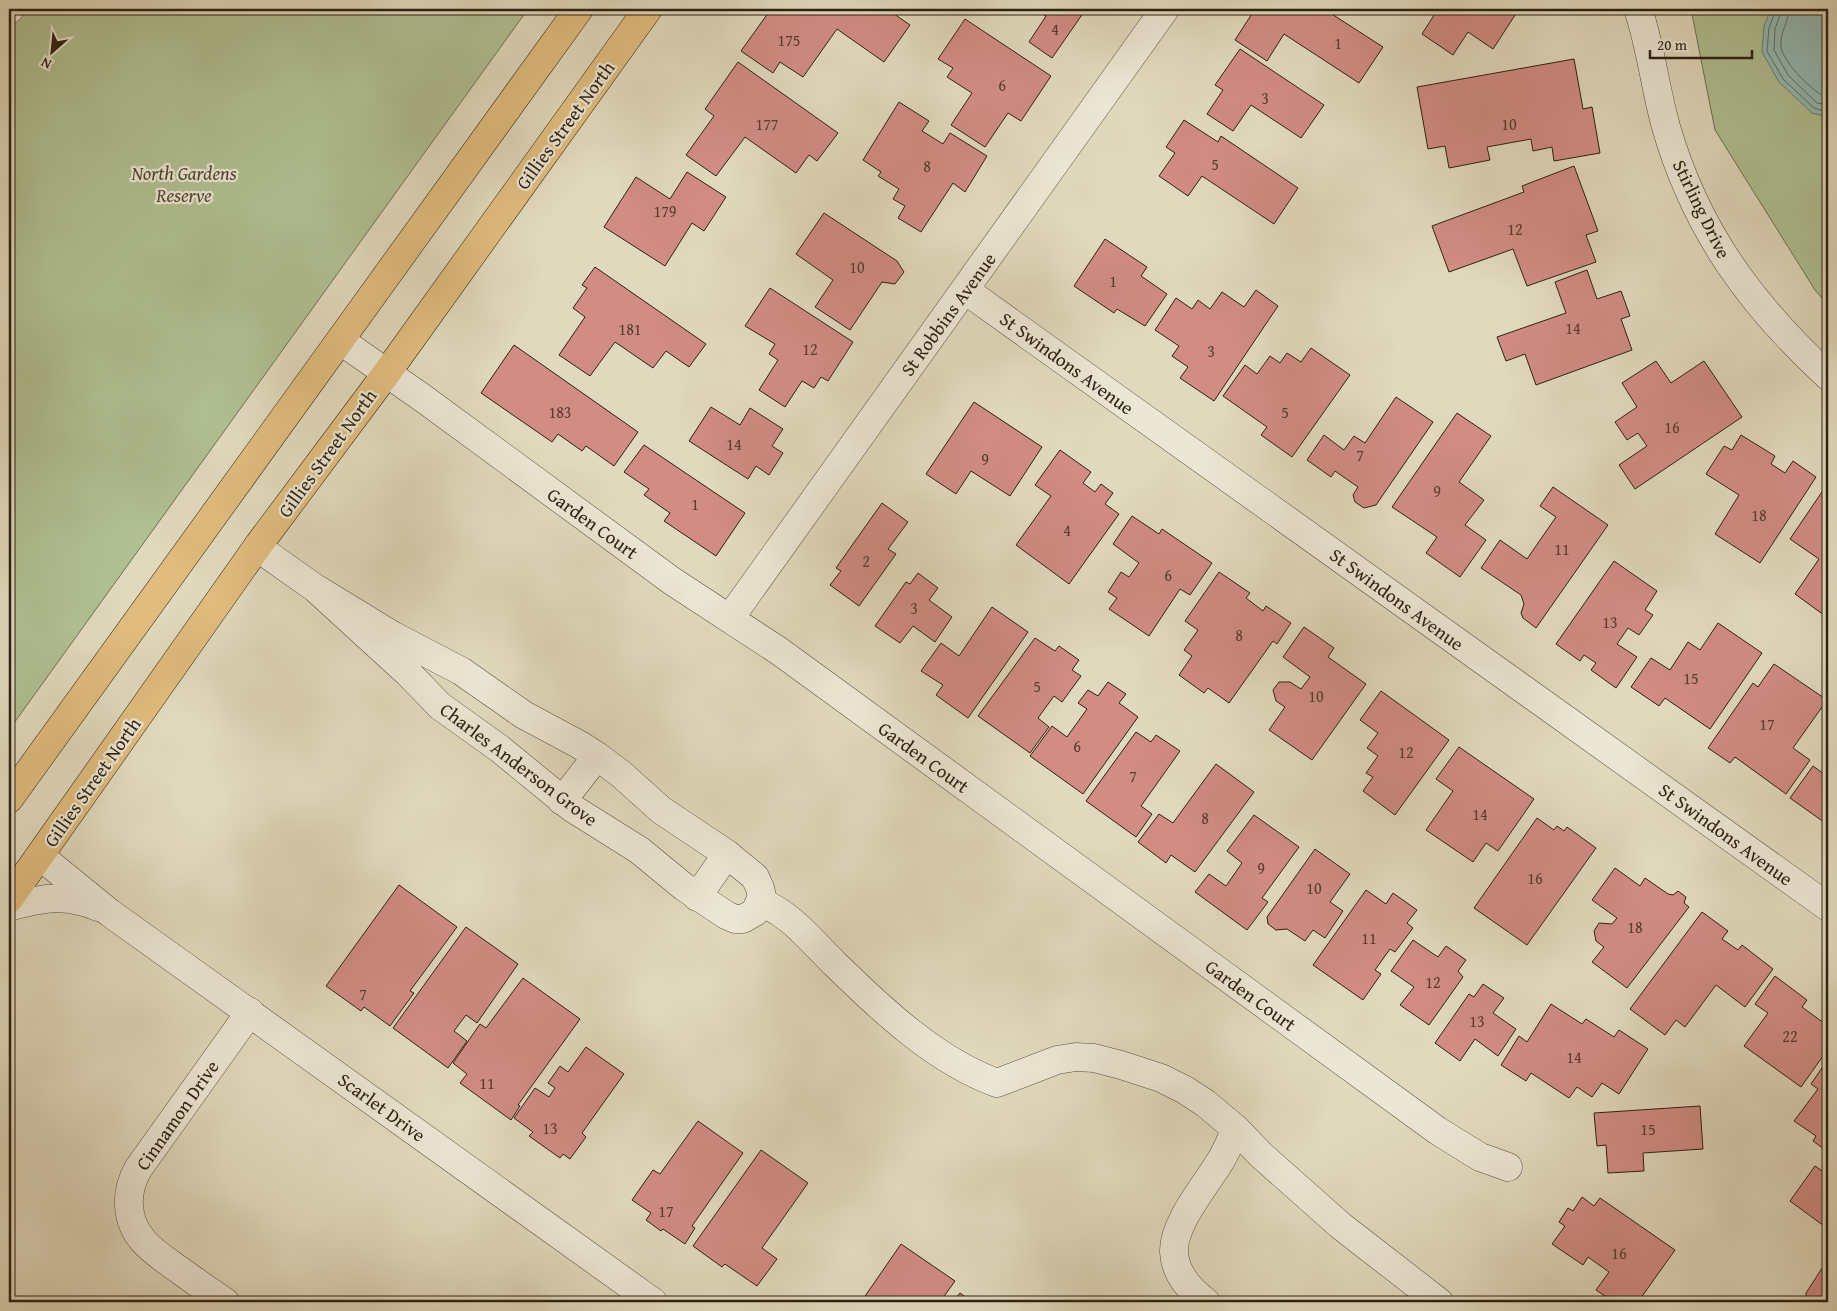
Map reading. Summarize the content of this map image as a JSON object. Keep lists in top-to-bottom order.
{
  "streets": {
    "main road": ["Gillies Street North"],
    "street": [
      "Stirling Drive",
      "St Robbins Avenue",
      "St Swindons Avenue",
      "Garden Court",
      "Charles Anderson Grove",
      "Scarlet Drive",
      "Cinnamon Drive"
    ]
  },
  "crossings": [
    ["Gillies Street North", "Garden Court"],
    ["Gillies Street North", "Charles Anderson Grove"],
    ["Gillies Street North", "Scarlet Drive"],
    ["St Robbins Avenue", "St Swindons Avenue"],
    ["St Robbins Avenue", "Garden Court"],
    ["Scarlet Drive", "Cinnamon Drive"]
  ],
  "parks": ["North Gardens Reserve"],
  "house_numbers": [
    "4",
    "175",
    "1",
    "6",
    "3",
    "177",
    "10",
    "5",
    "8",
    "179",
    "12",
    "10",
    "1",
    "14",
    "181",
    "12",
    "3",
    "183",
    "5",
    "16",
    "14",
    "7",
    "9",
    "9",
    "1",
    "18",
    "4",
    "11",
    "2",
    "6",
    "3",
    "13",
    "8",
    "15",
    "5",
    "10",
    "17",
    "6",
    "12",
    "7",
    "14",
    "8",
    "9",
    "16",
    "10",
    "18",
    "11",
    "12",
    "7",
    "13",
    "22",
    "14",
    "11",
    "13",
    "15",
    "17",
    "16"
  ],
  "scale_bar": "20 m",
  "north": "bottom left"
}
